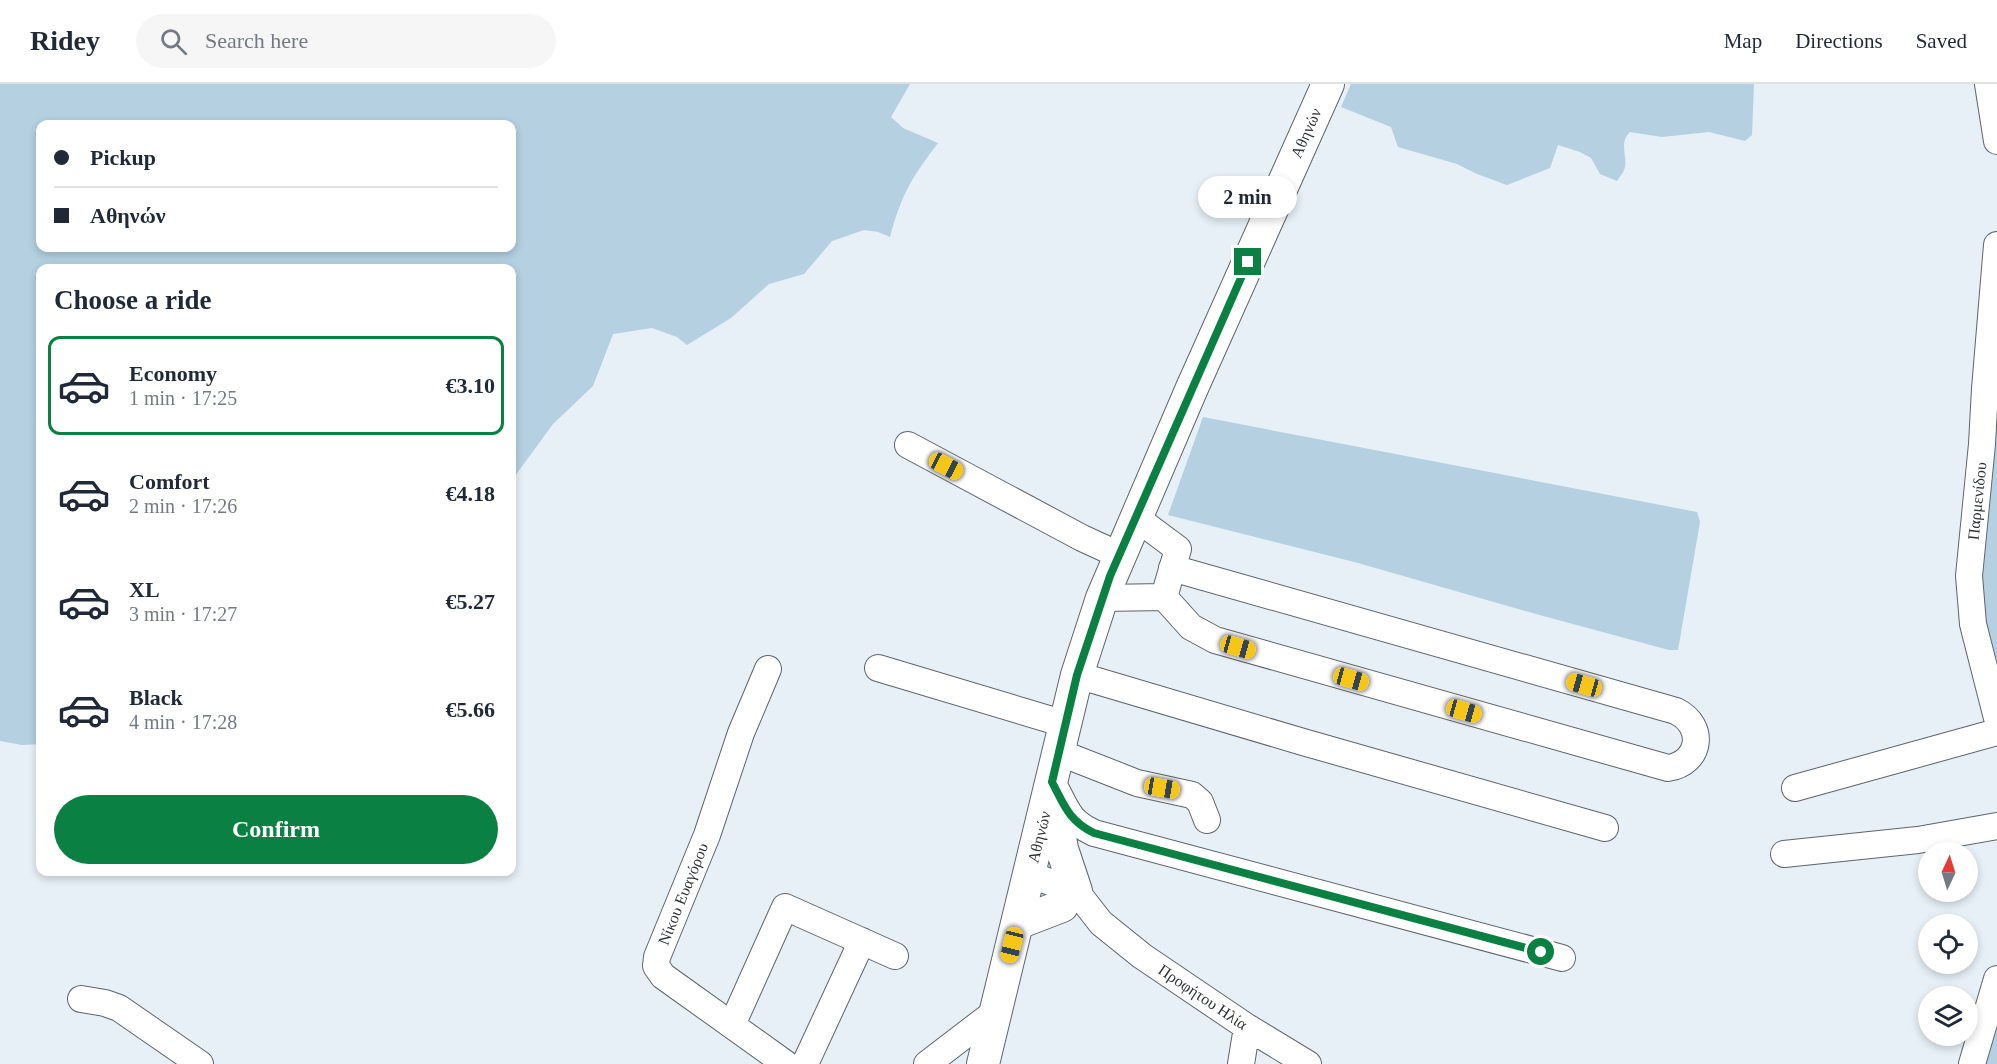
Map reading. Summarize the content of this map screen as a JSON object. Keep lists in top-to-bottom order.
{
  "streets": {
    "main road": ["Αθηνών"],
    "street": ["Παρμενίδου", "Νίκου Ευαγόρου", "Προφήτου Ηλία"]
  },
  "north": "top",
  "page": {
    "header": "Ridey",
    "search": "Search here",
    "nav": ["Map", "Directions", "Saved"],
    "banner": ["Pickup", "Αθηνών"],
    "bubble": "2 min",
    "heading": "Choose a ride",
    "list": [
      {
        "name": "Economy",
        "note": "1 min · 17:25",
        "value": "€3.10"
      },
      {
        "name": "Comfort",
        "note": "2 min · 17:26",
        "value": "€4.18"
      },
      {
        "name": "XL",
        "note": "3 min · 17:27",
        "value": "€5.27"
      },
      {
        "name": "Black",
        "note": "4 min · 17:28",
        "value": "€5.66"
      }
    ],
    "buttons": "Confirm"
  }
}
